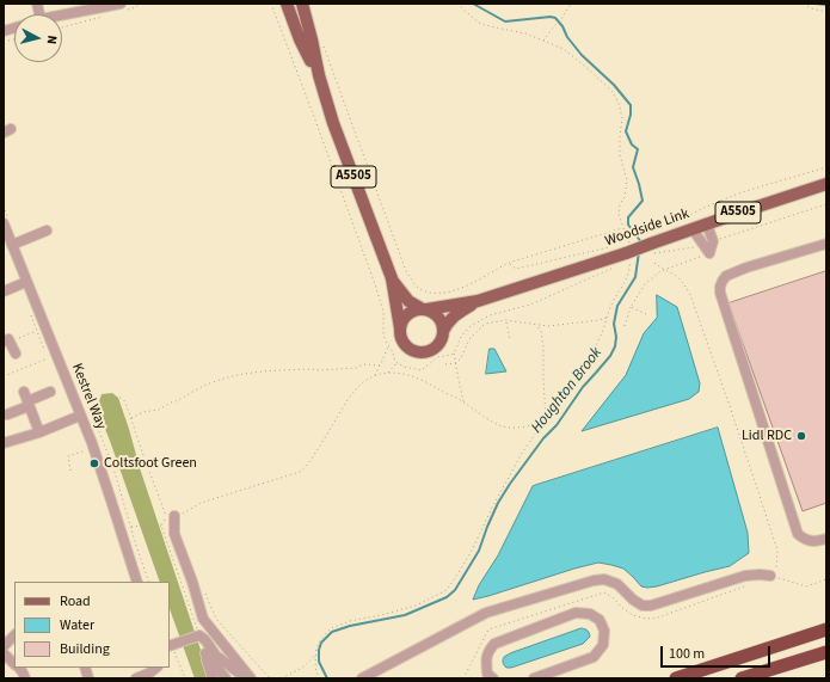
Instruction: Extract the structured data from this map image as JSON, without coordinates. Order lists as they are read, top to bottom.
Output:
{
  "streets": {
    "main road": ["A5505", "Woodside Link"],
    "street": ["Kestrel Way"]
  },
  "crossings": [
    ["A5505", "Woodside Link"]
  ],
  "water": ["Houghton Brook"],
  "places": ["Lidl RDC", "Coltsfoot Green"],
  "legend": ["Road", "Water", "Building"],
  "scale_bar": "100 m",
  "north": "right"
}
